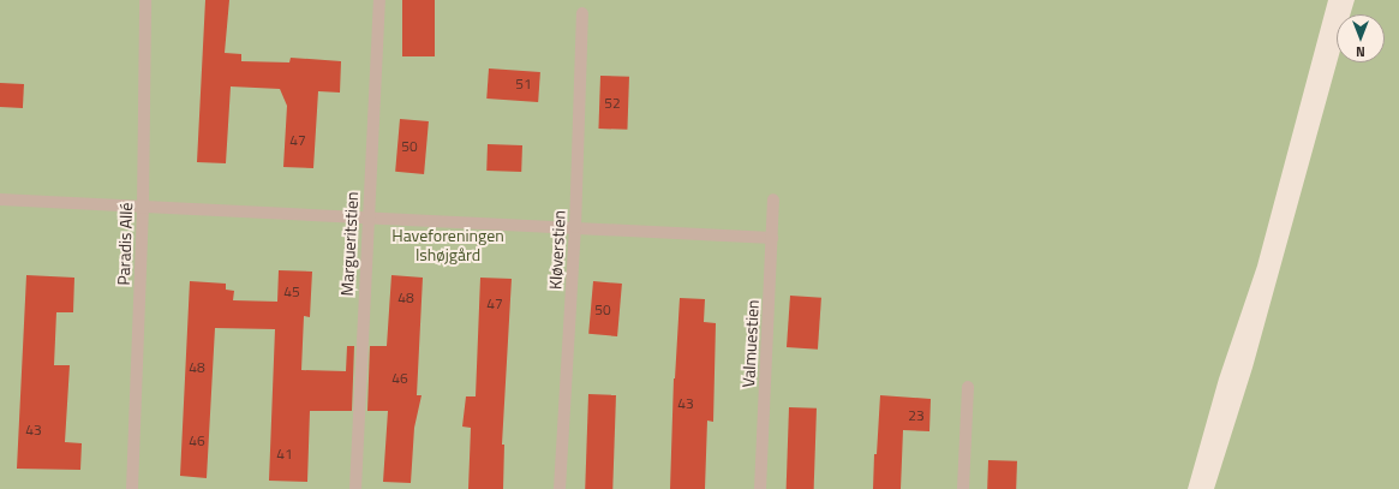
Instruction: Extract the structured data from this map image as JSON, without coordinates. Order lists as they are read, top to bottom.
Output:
{
  "streets": {
    "lane": [
      "Paradis Allé",
      "Margueritstien",
      "Kløverstien",
      "Valmuestien"
    ]
  },
  "parks": ["Haveforeningen Ishøjgård"],
  "house_numbers": [
    "51",
    "52",
    "47",
    "50",
    "45",
    "48",
    "47",
    "50",
    "48",
    "46",
    "43",
    "23",
    "43",
    "46",
    "41"
  ],
  "north": "bottom"
}
